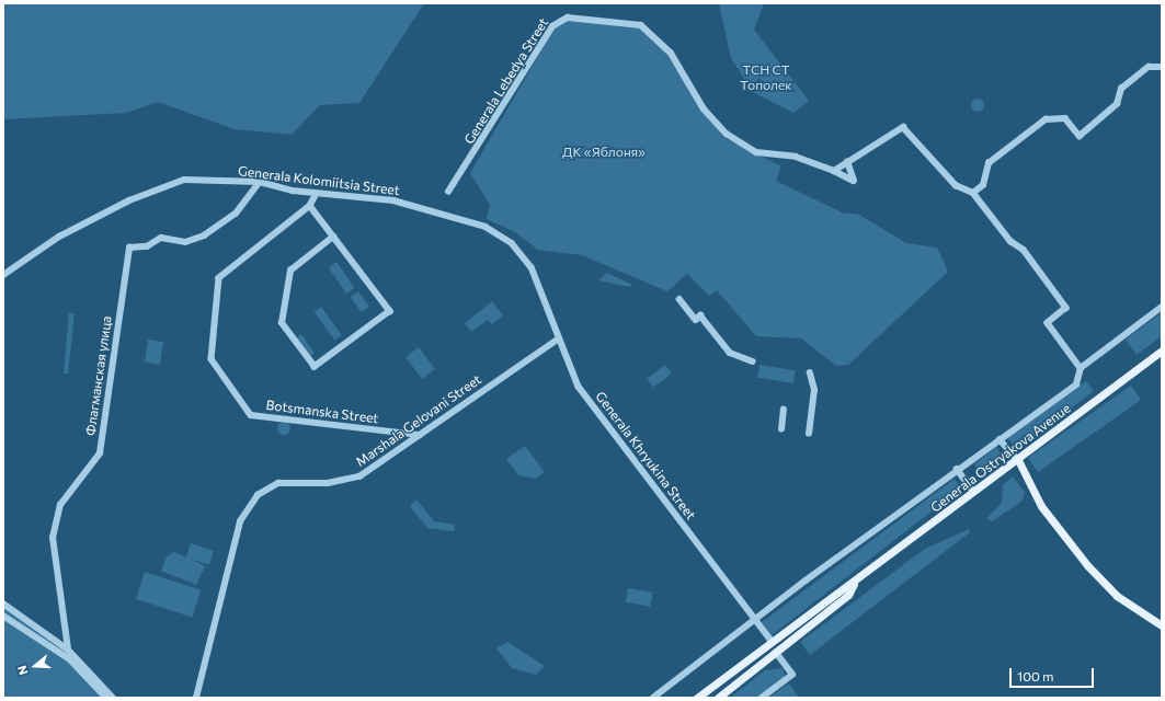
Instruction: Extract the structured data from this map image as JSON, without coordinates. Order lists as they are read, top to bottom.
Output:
{
  "streets": {
    "main road": ["Generala Ostryakova Avenue"],
    "street": [
      "Generala Lebedya Street",
      "Generala Kolomiitsia Street",
      "Флагманская улица",
      "Botsmanska Street",
      "Marshala Gelovani Street",
      "Generala Khryukina Street"
    ]
  },
  "crossings": [
    ["Generala Kolomiitsia Street", "Флагманская улица"],
    ["Generala Kolomiitsia Street", "Generala Khryukina Street"],
    ["Botsmanska Street", "Marshala Gelovani Street"],
    ["Marshala Gelovani Street", "Generala Khryukina Street"],
    ["Generala Khryukina Street", "Generala Ostryakova Avenue"]
  ],
  "parks": ["ТСН СТ Тополек", "ДК «Яблоня»"],
  "scale_bar": "100 m",
  "north": "left"
}
